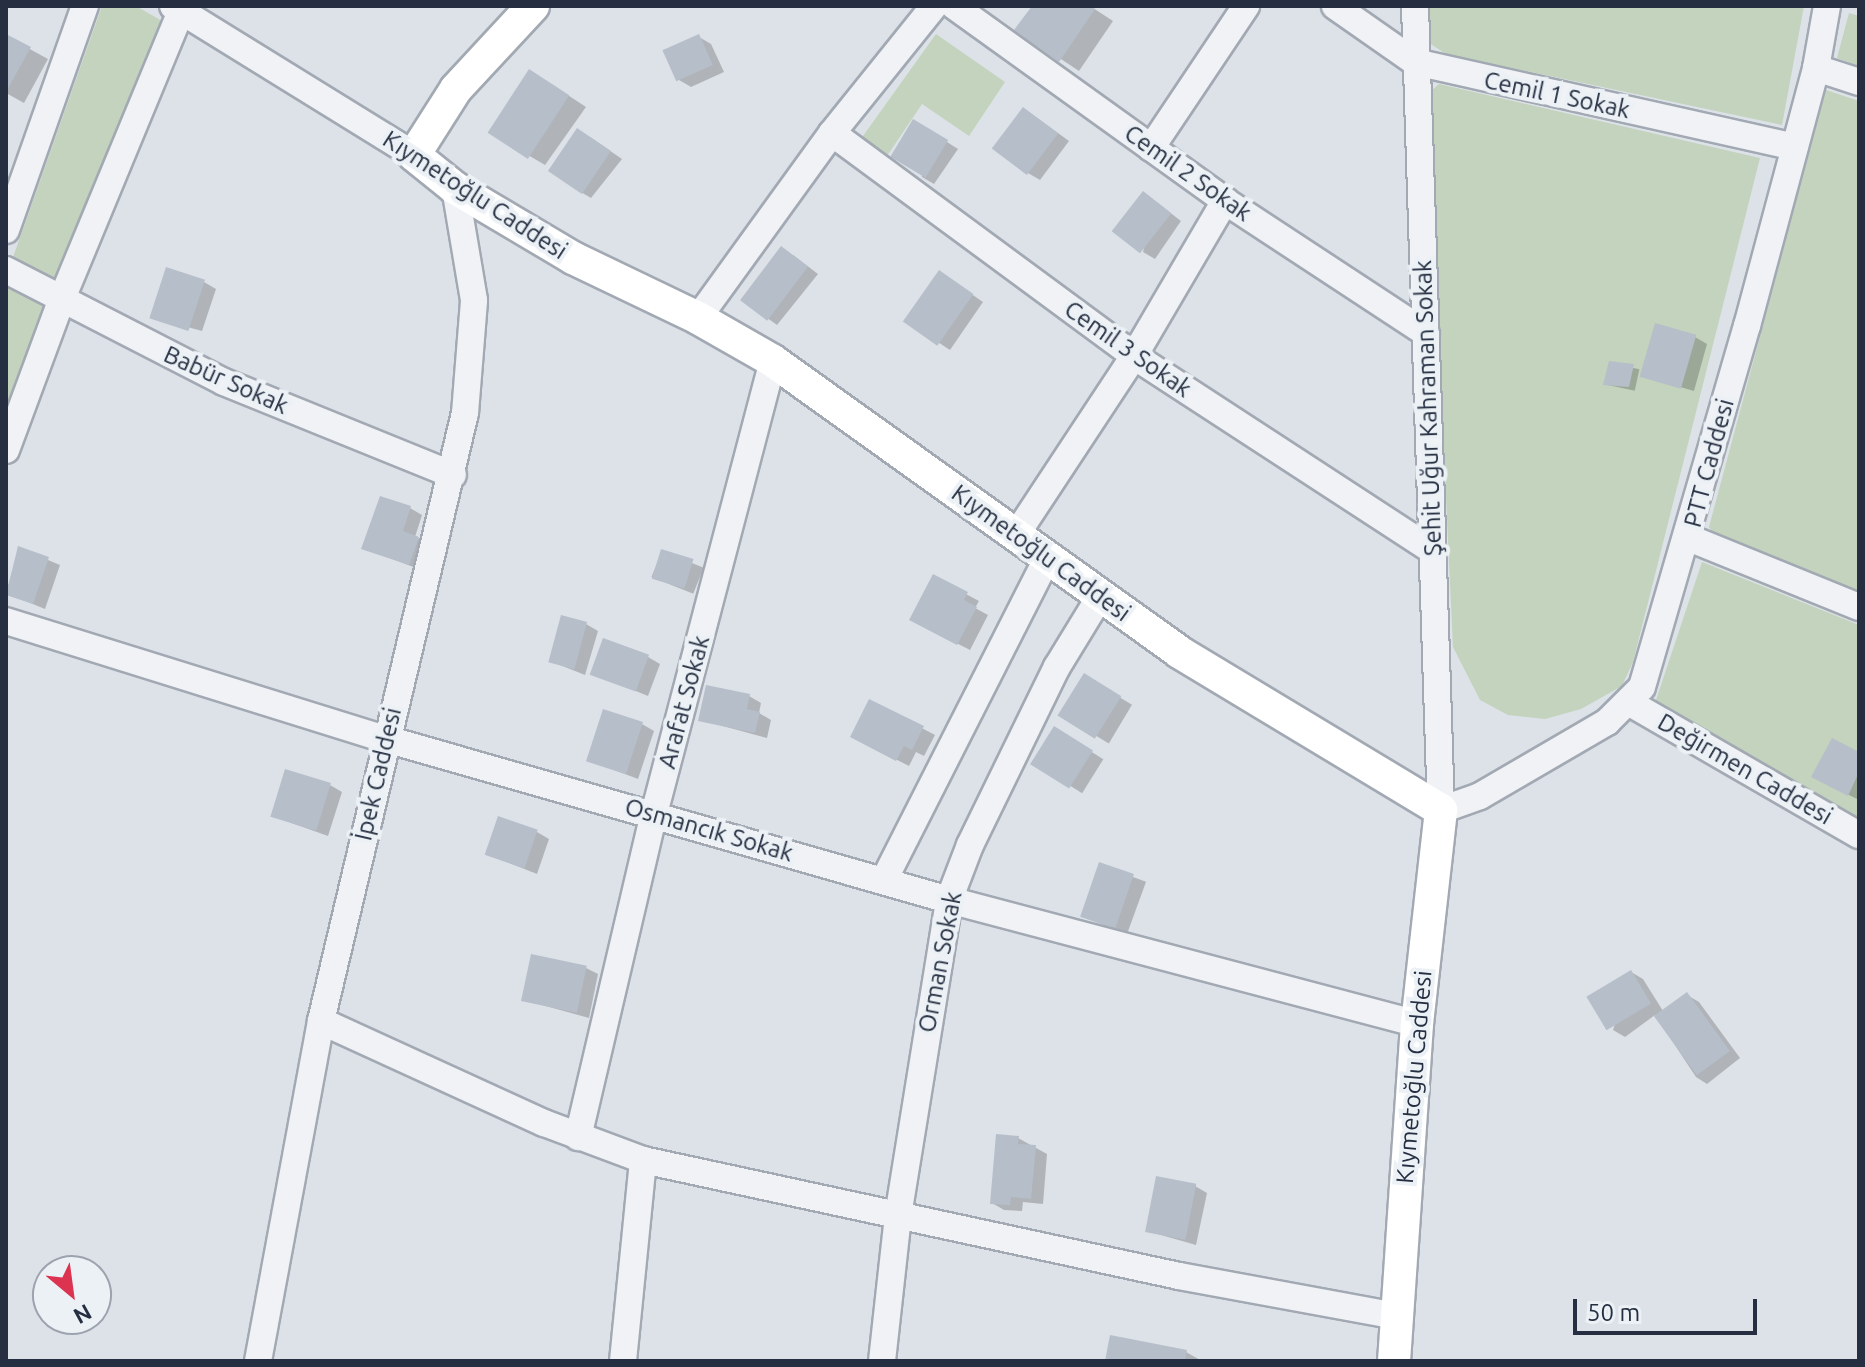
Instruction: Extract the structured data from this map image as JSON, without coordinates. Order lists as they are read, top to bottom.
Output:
{
  "streets": {
    "main road": ["Kıymetoğlu Caddesi"],
    "street": [
      "Cemil 1 Sokak",
      "Cemil 2 Sokak",
      "Cemil 3 Sokak",
      "Babür Sokak",
      "Şehit Uğur Kahraman Sokak",
      "PTT Caddesi",
      "Arafat Sokak",
      "Değirmen Caddesi",
      "İpek Caddesi",
      "Osmancık Sokak",
      "Orman Sokak"
    ]
  },
  "crossings": [
    ["Cemil 1 Sokak", "Şehit Uğur Kahraman Sokak"],
    ["Cemil 1 Sokak", "PTT Caddesi"],
    ["Cemil 2 Sokak", "Şehit Uğur Kahraman Sokak"],
    ["Kıymetoğlu Caddesi", "Şehit Uğur Kahraman Sokak"],
    ["Kıymetoğlu Caddesi", "PTT Caddesi"],
    ["Kıymetoğlu Caddesi", "Arafat Sokak"],
    ["Kıymetoğlu Caddesi", "İpek Caddesi"],
    ["Kıymetoğlu Caddesi", "Osmancık Sokak"],
    ["Kıymetoğlu Caddesi", "Orman Sokak"],
    ["Cemil 3 Sokak", "Şehit Uğur Kahraman Sokak"],
    ["Babür Sokak", "İpek Caddesi"],
    ["Şehit Uğur Kahraman Sokak", "PTT Caddesi"],
    ["PTT Caddesi", "Değirmen Caddesi"],
    ["Arafat Sokak", "Osmancık Sokak"],
    ["İpek Caddesi", "Osmancık Sokak"],
    ["Osmancık Sokak", "Orman Sokak"]
  ],
  "scale_bar": "50 m",
  "north": "bottom right"
}
